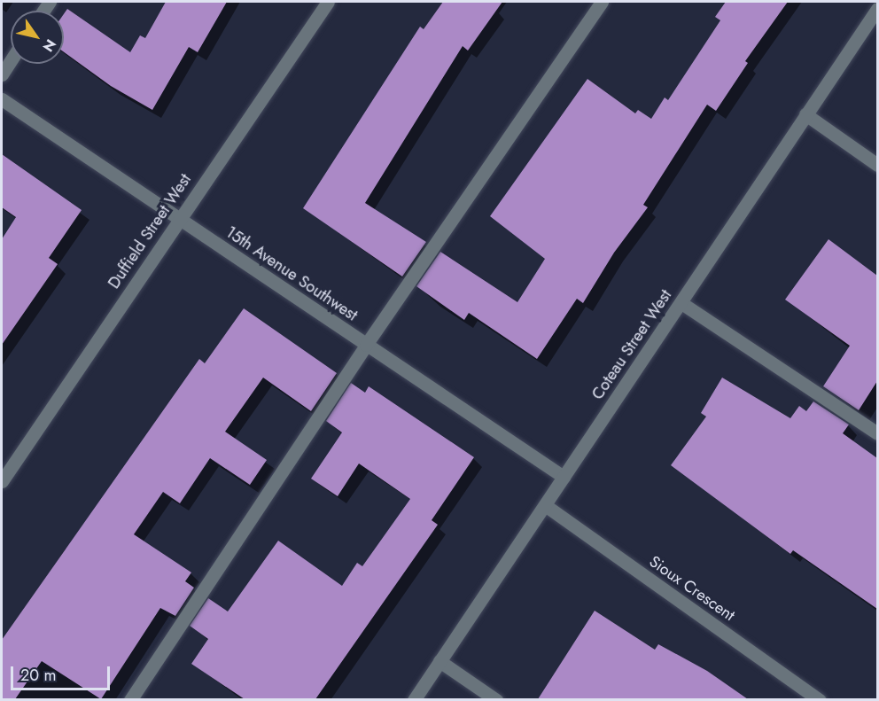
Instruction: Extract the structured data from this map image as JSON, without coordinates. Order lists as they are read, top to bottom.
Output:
{
  "streets": {
    "street": [
      "Duffield Street West",
      "15th Avenue Southwest",
      "Coteau Street West",
      "Sioux Crescent"
    ]
  },
  "crossings": [
    ["Duffield Street West", "15th Avenue Southwest"],
    ["15th Avenue Southwest", "Coteau Street West"],
    ["Coteau Street West", "Sioux Crescent"]
  ],
  "scale_bar": "20 m",
  "north": "bottom right"
}
